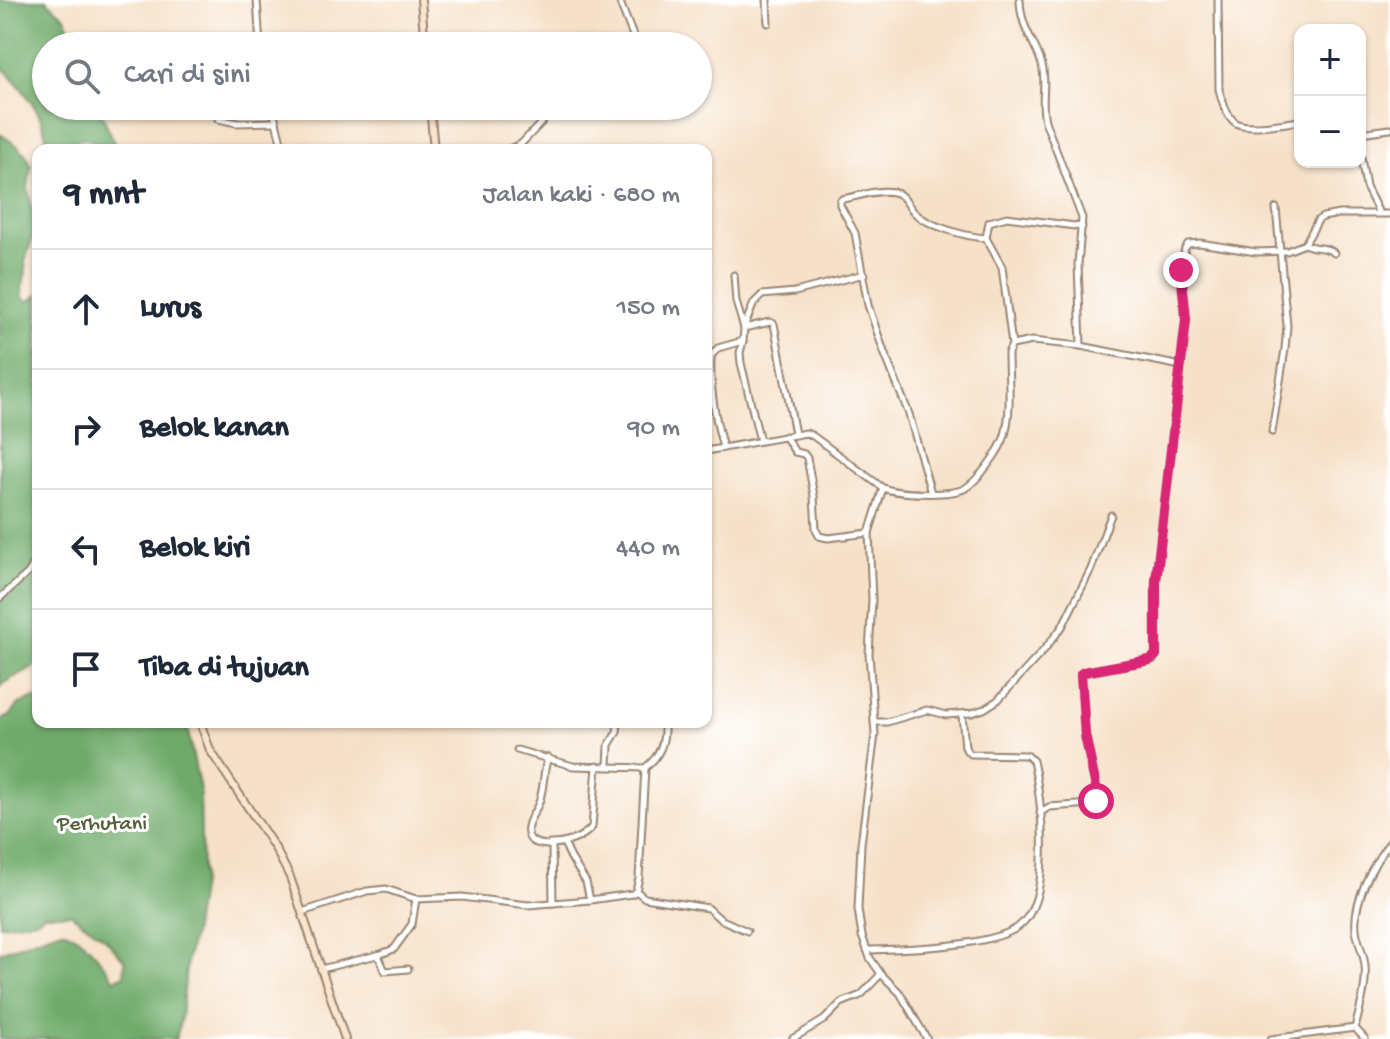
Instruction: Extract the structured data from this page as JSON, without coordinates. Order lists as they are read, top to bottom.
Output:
{
  "parks": ["Perhutani"],
  "page": {
    "map_buttons": ["+", "−"],
    "search": "Cari di sini",
    "heading": ["9 mnt", "Jalan kaki · 680 m"],
    "list": [
      ["Lurus", "150 m"],
      ["Belok kanan", "90 m"],
      ["Belok kiri", "440 m"],
      "Tiba di tujuan"
    ]
  }
}
